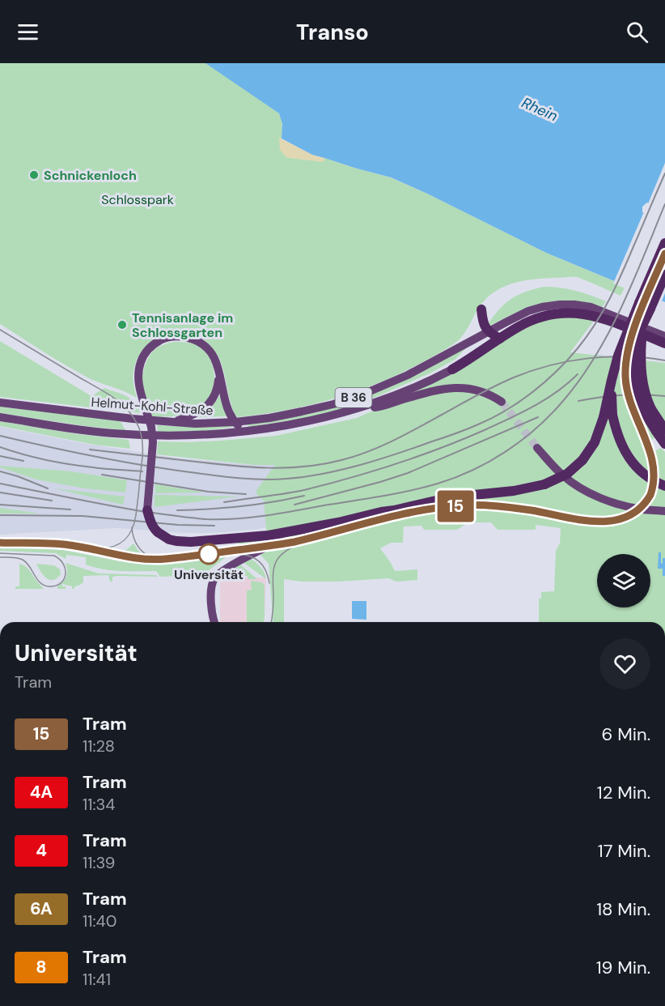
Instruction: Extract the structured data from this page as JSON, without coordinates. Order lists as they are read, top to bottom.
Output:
{
  "streets": {
    "highway": ["B 36"],
    "main road": ["Helmut-Kohl-Straße"]
  },
  "crossings": [
    ["B 36", "Helmut-Kohl-Straße"]
  ],
  "water": ["Rhein"],
  "parks": ["Schlosspark"],
  "places": ["Schnickenloch", "Tennisanlage im Schlossgarten", "Universität"],
  "lines": ["tram line 15"],
  "page": {
    "header": "Transo",
    "on_map": "15",
    "heading": ["Universität", "Tram"],
    "list": [
      {
        "mark": "15",
        "name": "Tram",
        "note": "11:28",
        "value": "6 Min."
      },
      {
        "mark": "4A",
        "name": "Tram",
        "note": "11:34",
        "value": "12 Min."
      },
      {
        "mark": "4",
        "name": "Tram",
        "note": "11:39",
        "value": "17 Min."
      },
      {
        "mark": "6A",
        "name": "Tram",
        "note": "11:40",
        "value": "18 Min."
      },
      {
        "mark": "8",
        "name": "Tram",
        "note": "11:41",
        "value": "19 Min."
      }
    ]
  }
}
